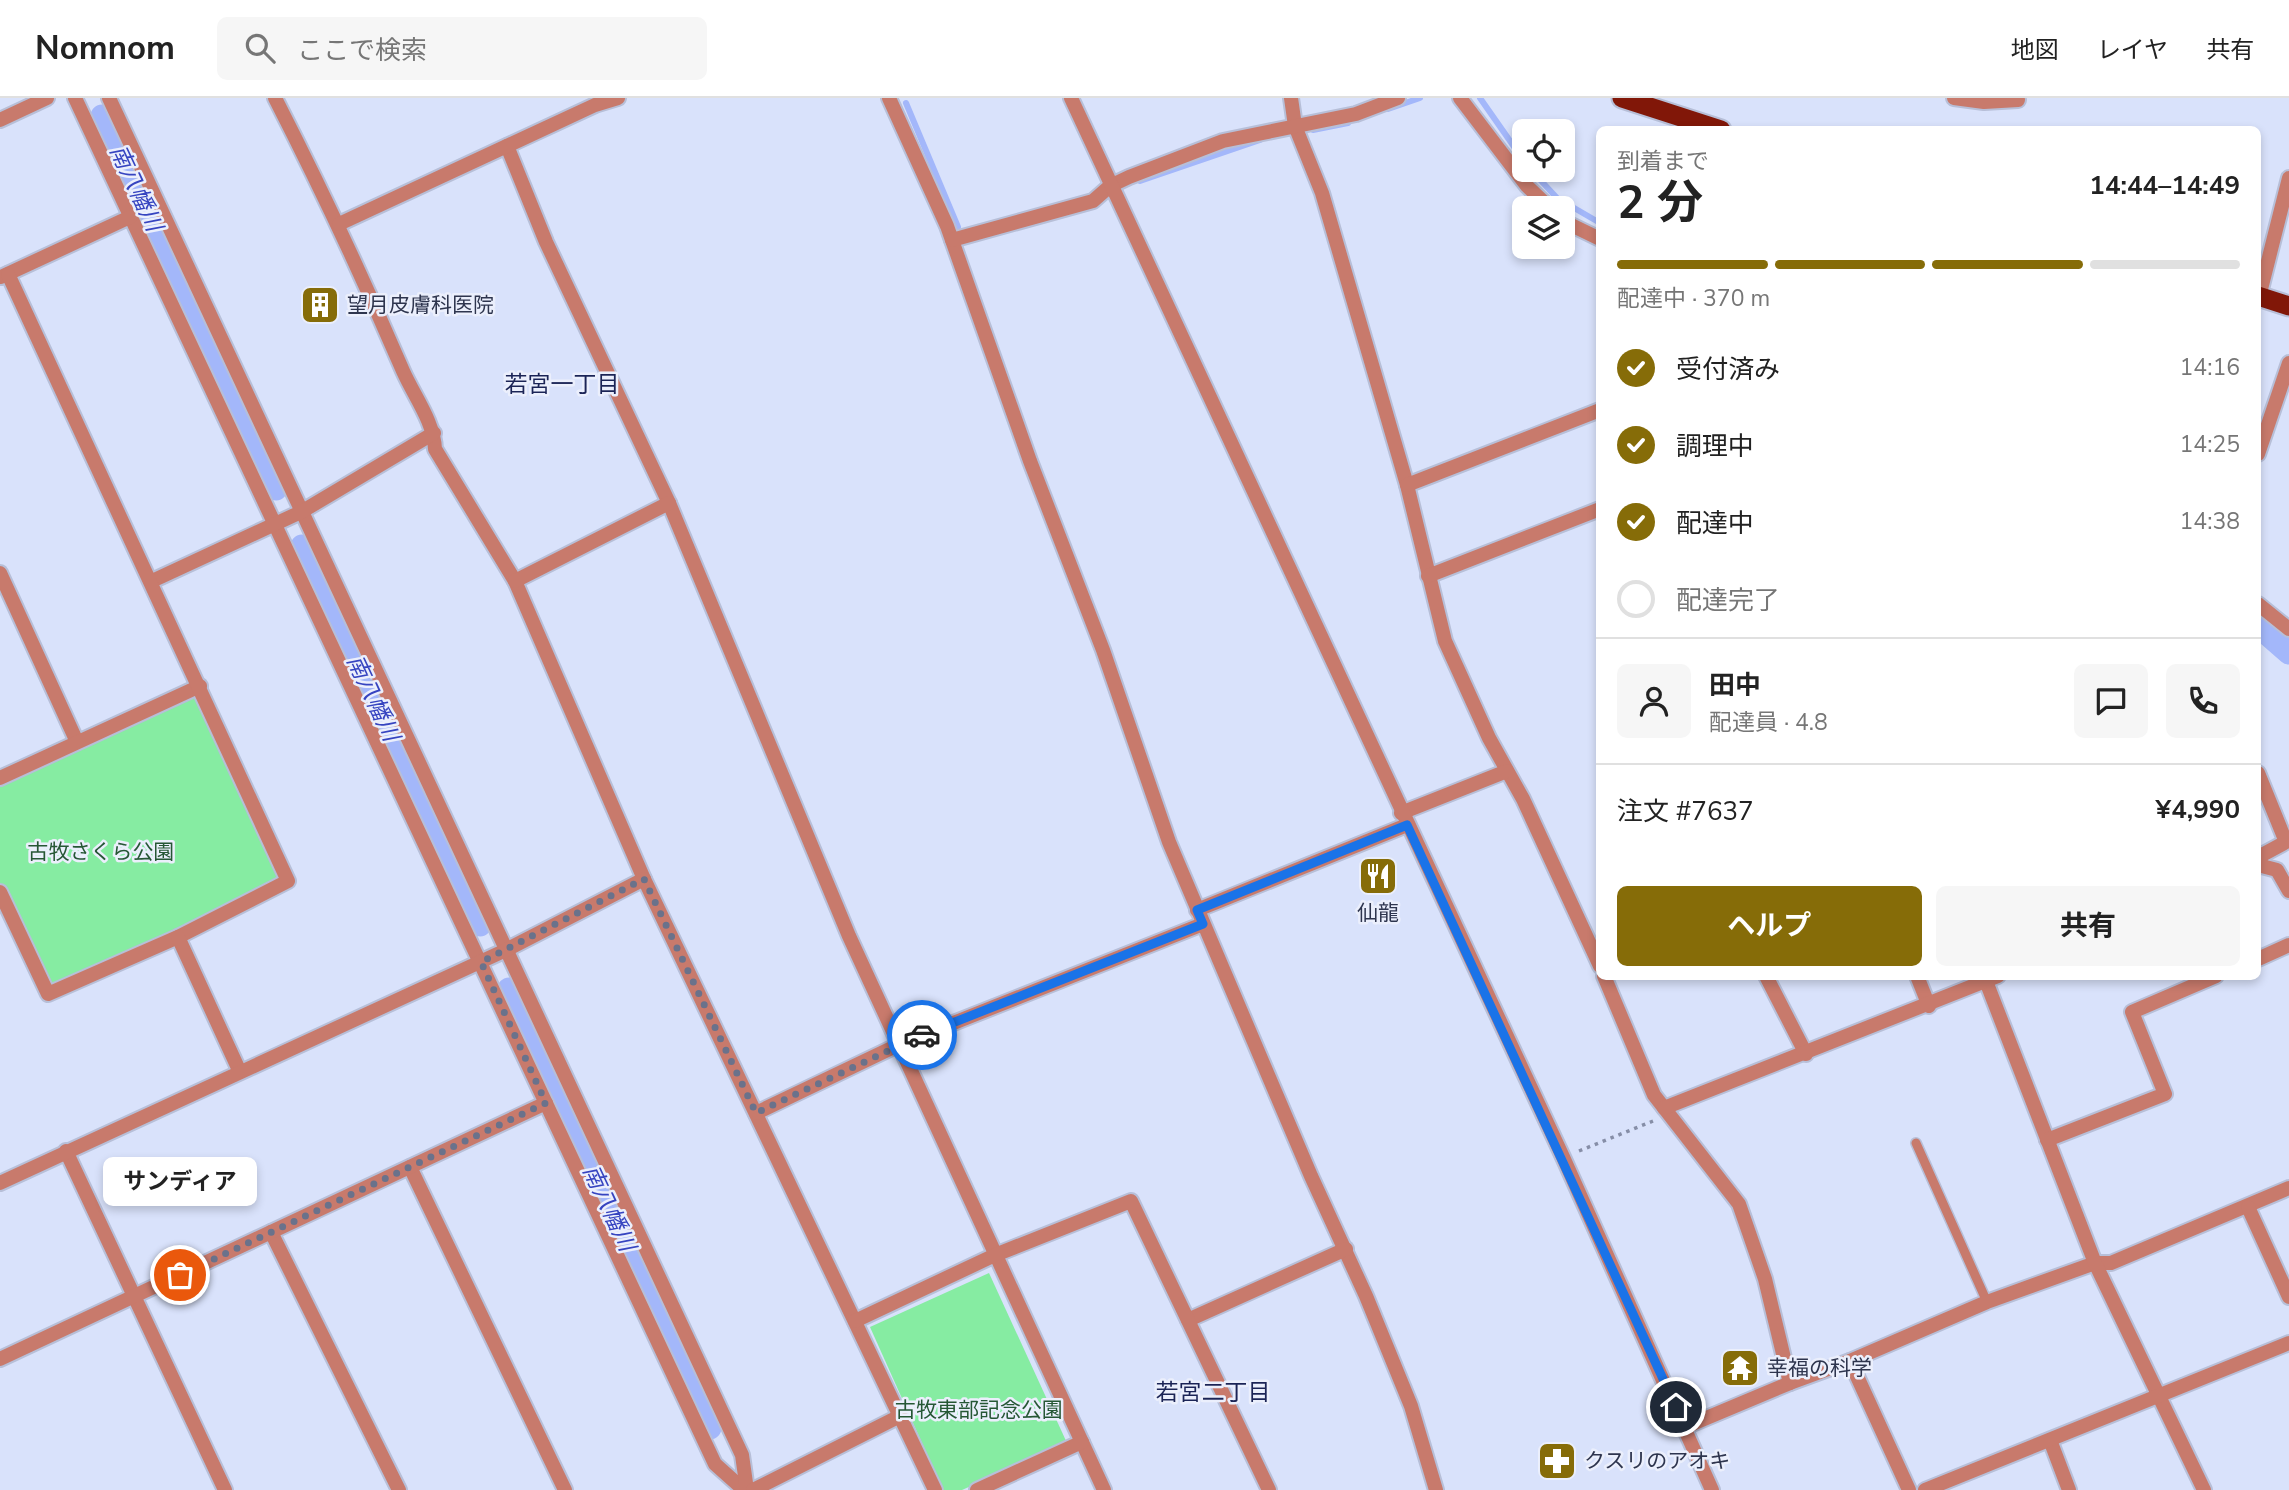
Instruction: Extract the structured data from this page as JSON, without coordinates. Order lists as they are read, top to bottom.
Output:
{
  "districts": ["若宮一丁目", "若宮二丁目"],
  "water": ["南八幡川"],
  "parks": ["古牧さくら公園", "古牧東部記念公園"],
  "places": {
    "building": ["望月皮膚科医院"],
    "restaurant": ["仙龍"],
    "other": ["サンディア"],
    "temple": ["幸福の科学"],
    "pharmacy": ["クスリのアオキ"]
  },
  "page": {
    "header": "Nomnom",
    "search": "ここで検索",
    "nav": ["地図", "レイヤ", "共有"],
    "heading": ["2 分", "到着まで", "14:44–14:49"],
    "panel": [
      "田中",
      "配達員 · 4.8",
      "注文 #7637",
      "¥4,990"
    ],
    "bar": "配達中 · 370 m",
    "list": [
      ["受付済み", "14:16"],
      ["調理中", "14:25"],
      ["配達中", "14:38"],
      "配達完了"
    ],
    "buttons": ["ヘルプ", "共有"],
    "bubble": "サンディア"
  }
}
